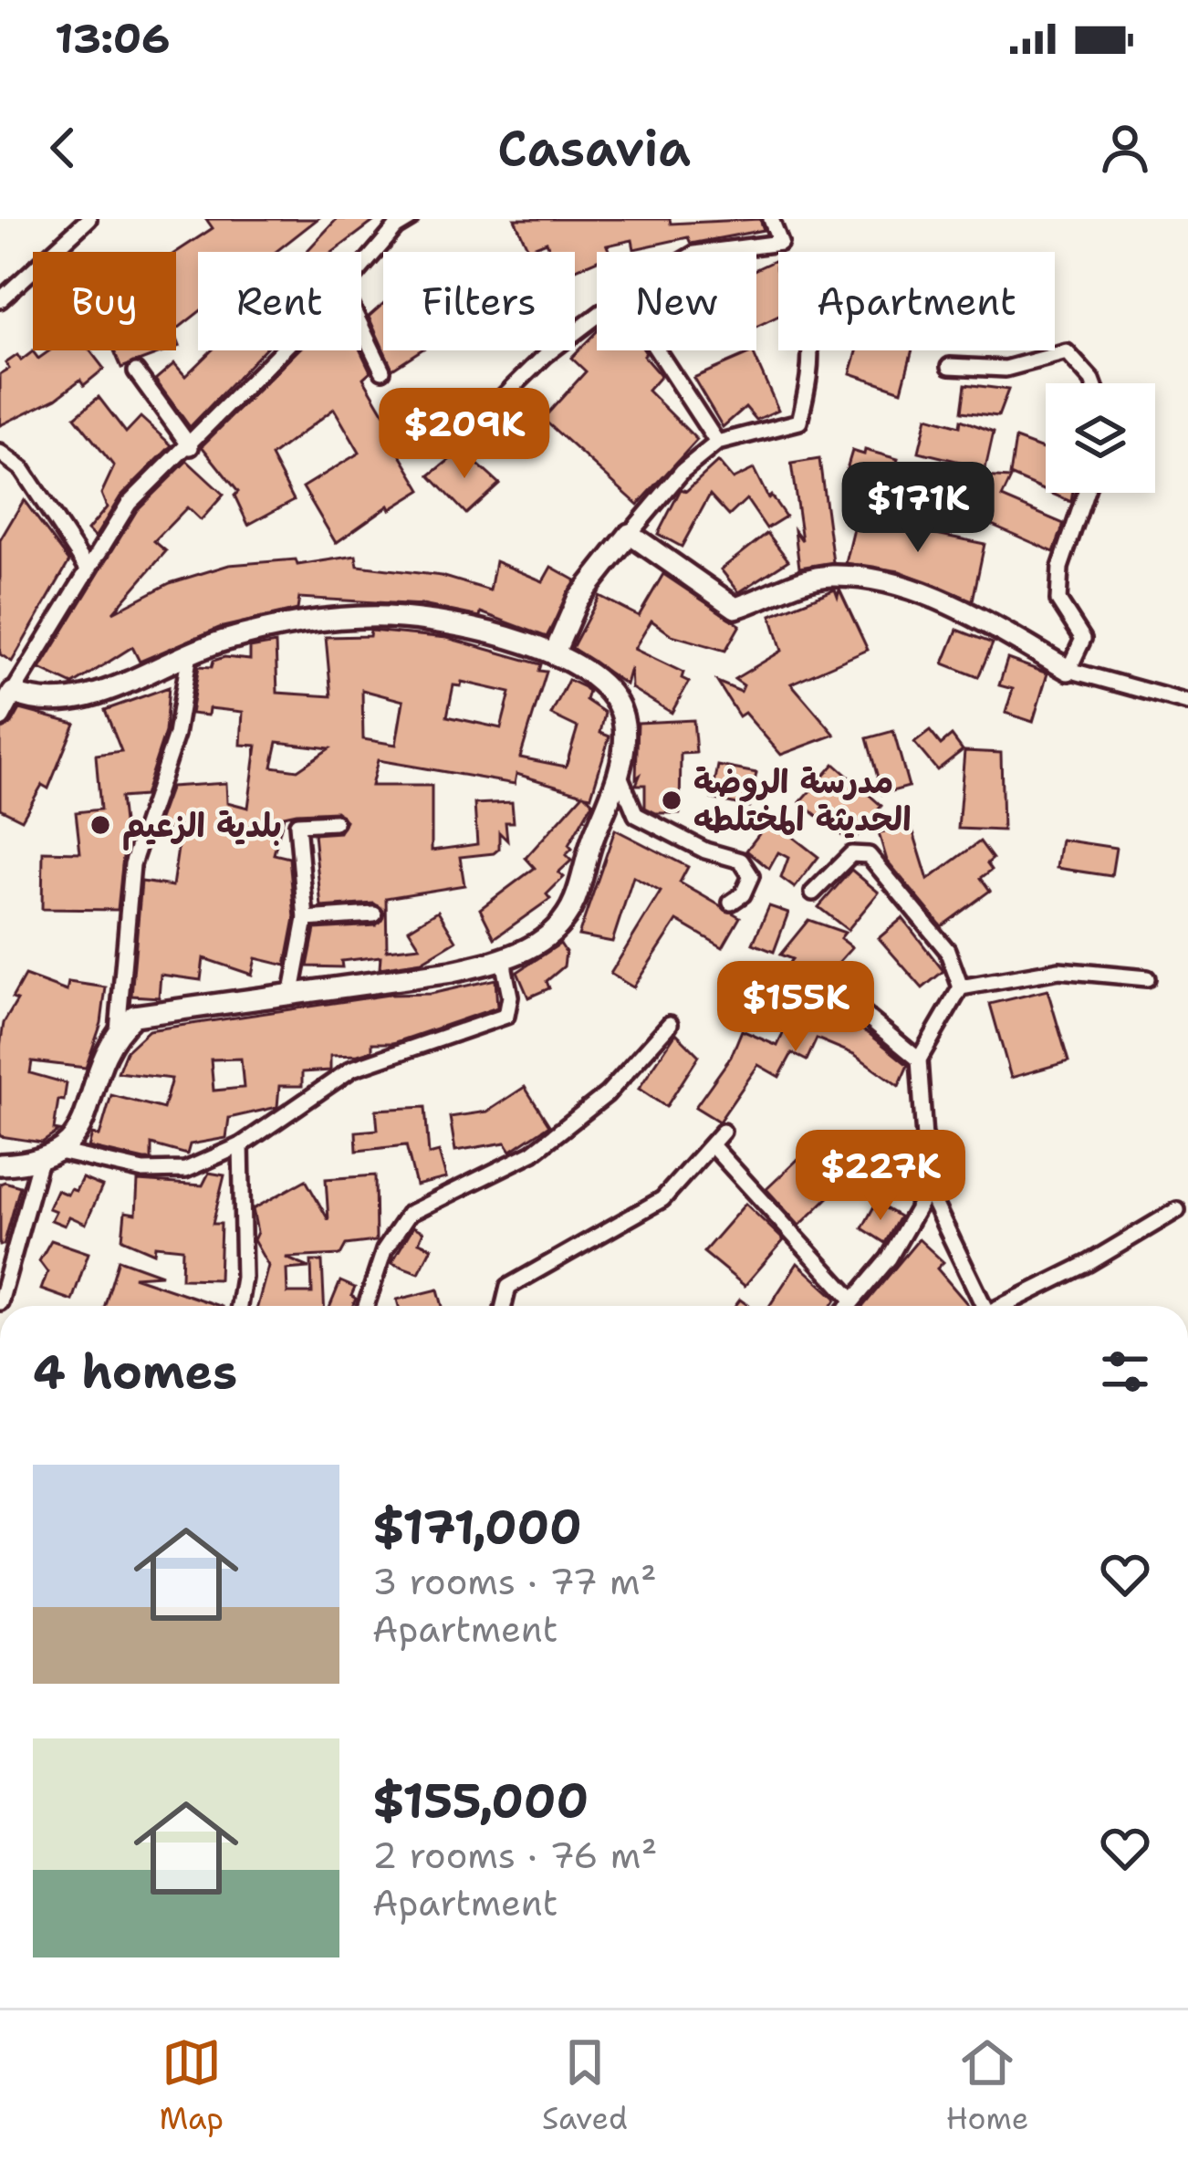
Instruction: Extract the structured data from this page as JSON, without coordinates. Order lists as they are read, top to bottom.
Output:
{
  "places": ["مدرسة الروضة الحديثة المختلطه", "بلدية الزعيم"],
  "page": {
    "status": "13:06",
    "header": "Casavia",
    "chip": [
      "Buy",
      "Rent",
      "Filters",
      "New",
      "Apartment"
    ],
    "price": [
      "$209K",
      "$171K",
      "$155K",
      "$227K"
    ],
    "heading": "4 homes",
    "list": [
      {
        "name": "$171,000",
        "note": "3 rooms · 77 m² · Apartment"
      },
      {
        "name": "$155,000",
        "note": "2 rooms · 76 m² · Apartment"
      }
    ],
    "tabs": ["Map", "Saved", "Home"]
  }
}
